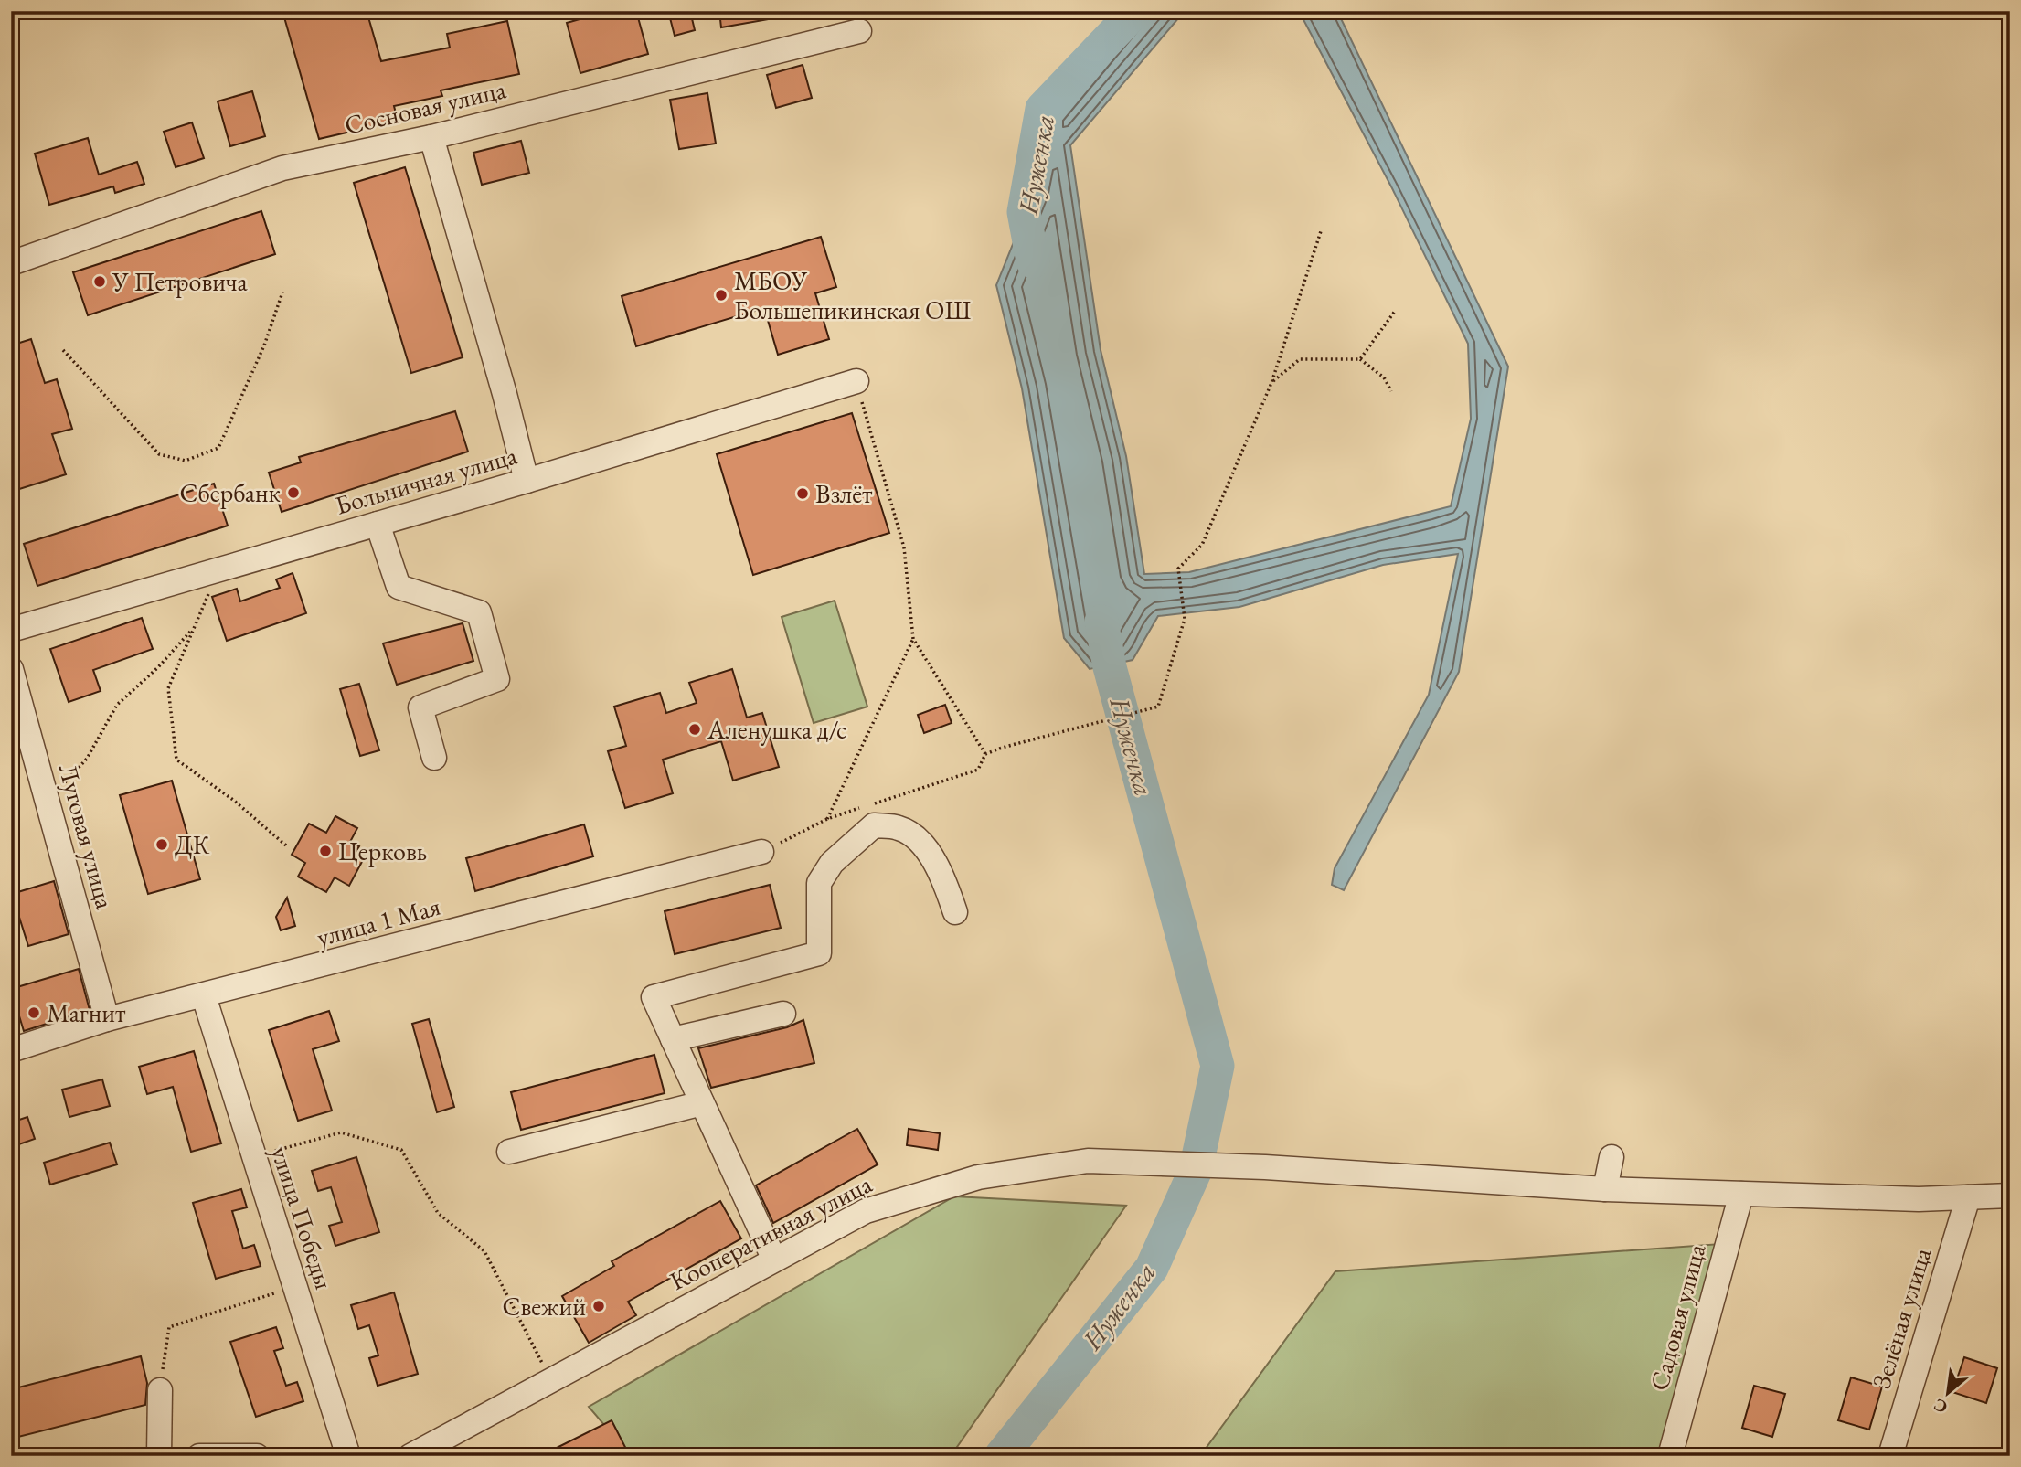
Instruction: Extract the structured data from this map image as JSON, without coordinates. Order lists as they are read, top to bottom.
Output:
{
  "streets": {
    "street": [
      "Сосновая улица",
      "Больничная улица",
      "Луговая улица",
      "улица 1 Мая",
      "улица Победы",
      "Кооперативная улица",
      "Садовая улица",
      "Зелёная улица"
    ]
  },
  "crossings": [
    ["Луговая улица", "улица 1 Мая"],
    ["улица 1 Мая", "улица Победы"],
    ["Кооперативная улица", "Садовая улица"],
    ["Кооперативная улица", "Зелёная улица"]
  ],
  "water": ["Нуженка"],
  "places": [
    "У Петровича",
    "МБОУ Большепикинская ОШ",
    "Сбербанк",
    "Взлёт",
    "Аленушка д/с",
    "ДК",
    "Церковь",
    "Магнит",
    "Свежий"
  ],
  "north": "bottom left"
}
